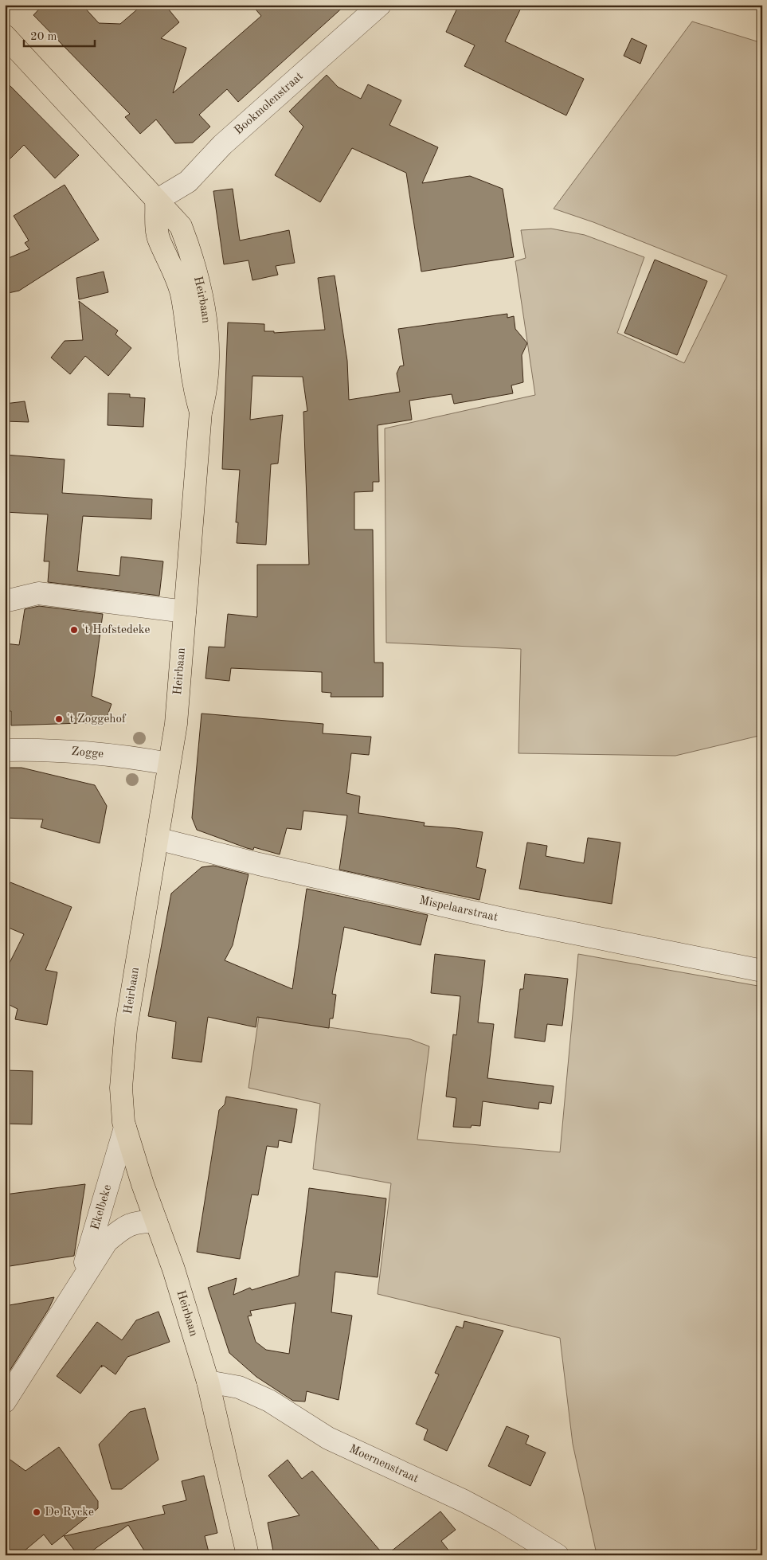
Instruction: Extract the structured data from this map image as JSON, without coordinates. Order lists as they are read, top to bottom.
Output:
{
  "streets": {
    "main road": ["Heirbaan"],
    "street": [
      "Bookmolenstraat",
      "Zogge",
      "Mispelaarstraat",
      "Ekelbeke",
      "Moernenstraat"
    ]
  },
  "crossings": [
    ["Bookmolenstraat", "Heirbaan"],
    ["Heirbaan", "Zogge"],
    ["Heirbaan", "Mispelaarstraat"],
    ["Heirbaan", "Ekelbeke"],
    ["Heirbaan", "Moernenstraat"]
  ],
  "places": ["'t Hofstedeke", "'t Zoggehof", "De Rycke"],
  "scale_bar": "20 m"
}
